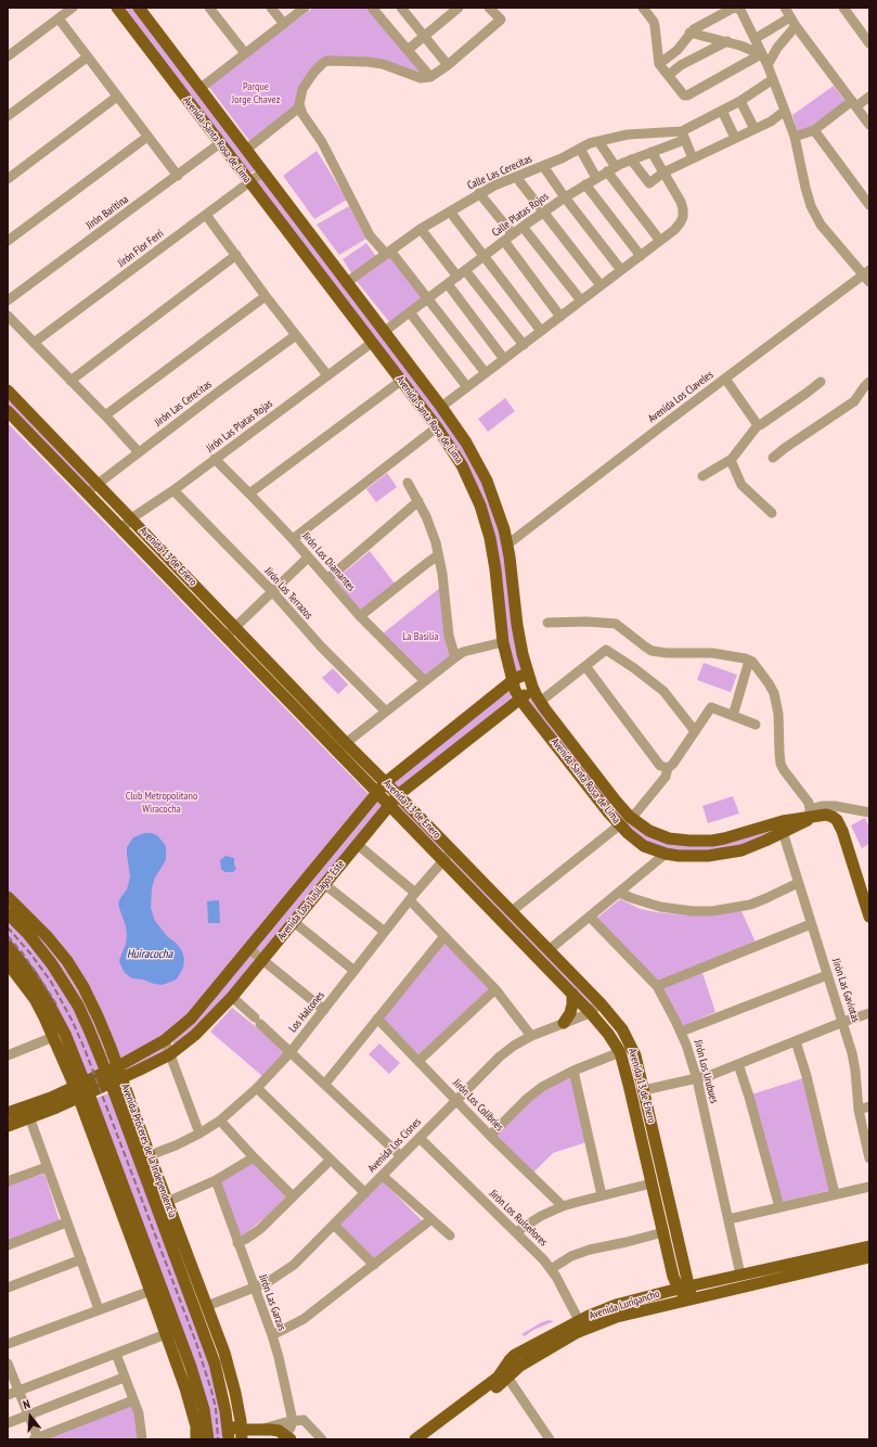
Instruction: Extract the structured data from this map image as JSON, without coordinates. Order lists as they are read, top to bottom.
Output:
{
  "streets": {
    "main road": [
      "Avenida Santa Rosa de Lima",
      "Avenida 13 de Enero",
      "Avenida Los Tusilagos Este",
      "Avenida Próceres de la Independencia",
      "Avenida Lurigancho"
    ],
    "street": [
      "Calle Las Cerecitas",
      "Jirón Baritina",
      "Calle Platas Rojos",
      "Jirón Flor Ferri",
      "Avenida Los Claveles",
      "Jirón Las Cerecitas",
      "Jirón Las Platas Rojas",
      "Jirón Los Diamantes",
      "Jirón Los Terrazos",
      "Jirón Las Gaviotas",
      "Los Halcones",
      "Jirón Los Urubues",
      "Jirón Los Colibríes",
      "Avenida Los Cisnes",
      "Jirón Los Ruiseñores",
      "Jirón Las Garzas"
    ]
  },
  "crossings": [
    ["Avenida Santa Rosa de Lima", "Calle Las Cerecitas"],
    ["Avenida Santa Rosa de Lima", "Jirón Baritina"],
    ["Avenida Santa Rosa de Lima", "Calle Platas Rojos"],
    ["Avenida Santa Rosa de Lima", "Jirón Flor Ferri"],
    ["Avenida Santa Rosa de Lima", "Avenida Los Claveles"],
    ["Avenida Santa Rosa de Lima", "Jirón Las Platas Rojas"],
    ["Avenida Santa Rosa de Lima", "Avenida Los Tusilagos Este"],
    ["Avenida Santa Rosa de Lima", "Jirón Las Gaviotas"],
    ["Calle Las Cerecitas", "Calle Platas Rojos"],
    ["Jirón Las Cerecitas", "Avenida 13 de Enero"],
    ["Jirón Las Platas Rojas", "Avenida 13 de Enero"],
    ["Jirón Las Platas Rojas", "Jirón Los Diamantes"],
    ["Jirón Las Platas Rojas", "Jirón Los Terrazos"],
    ["Avenida 13 de Enero", "Avenida Los Tusilagos Este"],
    ["Avenida 13 de Enero", "Los Halcones"],
    ["Avenida 13 de Enero", "Avenida Los Cisnes"],
    ["Avenida 13 de Enero", "Avenida Lurigancho"],
    ["Avenida Los Tusilagos Este", "Avenida Próceres de la Independencia"],
    ["Los Halcones", "Avenida Próceres de la Independencia"],
    ["Jirón Los Urubues", "Avenida Lurigancho"],
    ["Jirón Los Colibríes", "Avenida Los Cisnes"],
    ["Avenida Los Cisnes", "Avenida Próceres de la Independencia"],
    ["Avenida Los Cisnes", "Jirón Los Ruiseñores"],
    ["Avenida Los Cisnes", "Jirón Las Garzas"],
    ["Jirón Los Ruiseñores", "Avenida Lurigancho"]
  ],
  "water": ["Huiracocha"],
  "parks": ["Parque Jorge Chavez", "La Basilia", "Club Metropolitano Wiracocha"],
  "north": "top"
}
